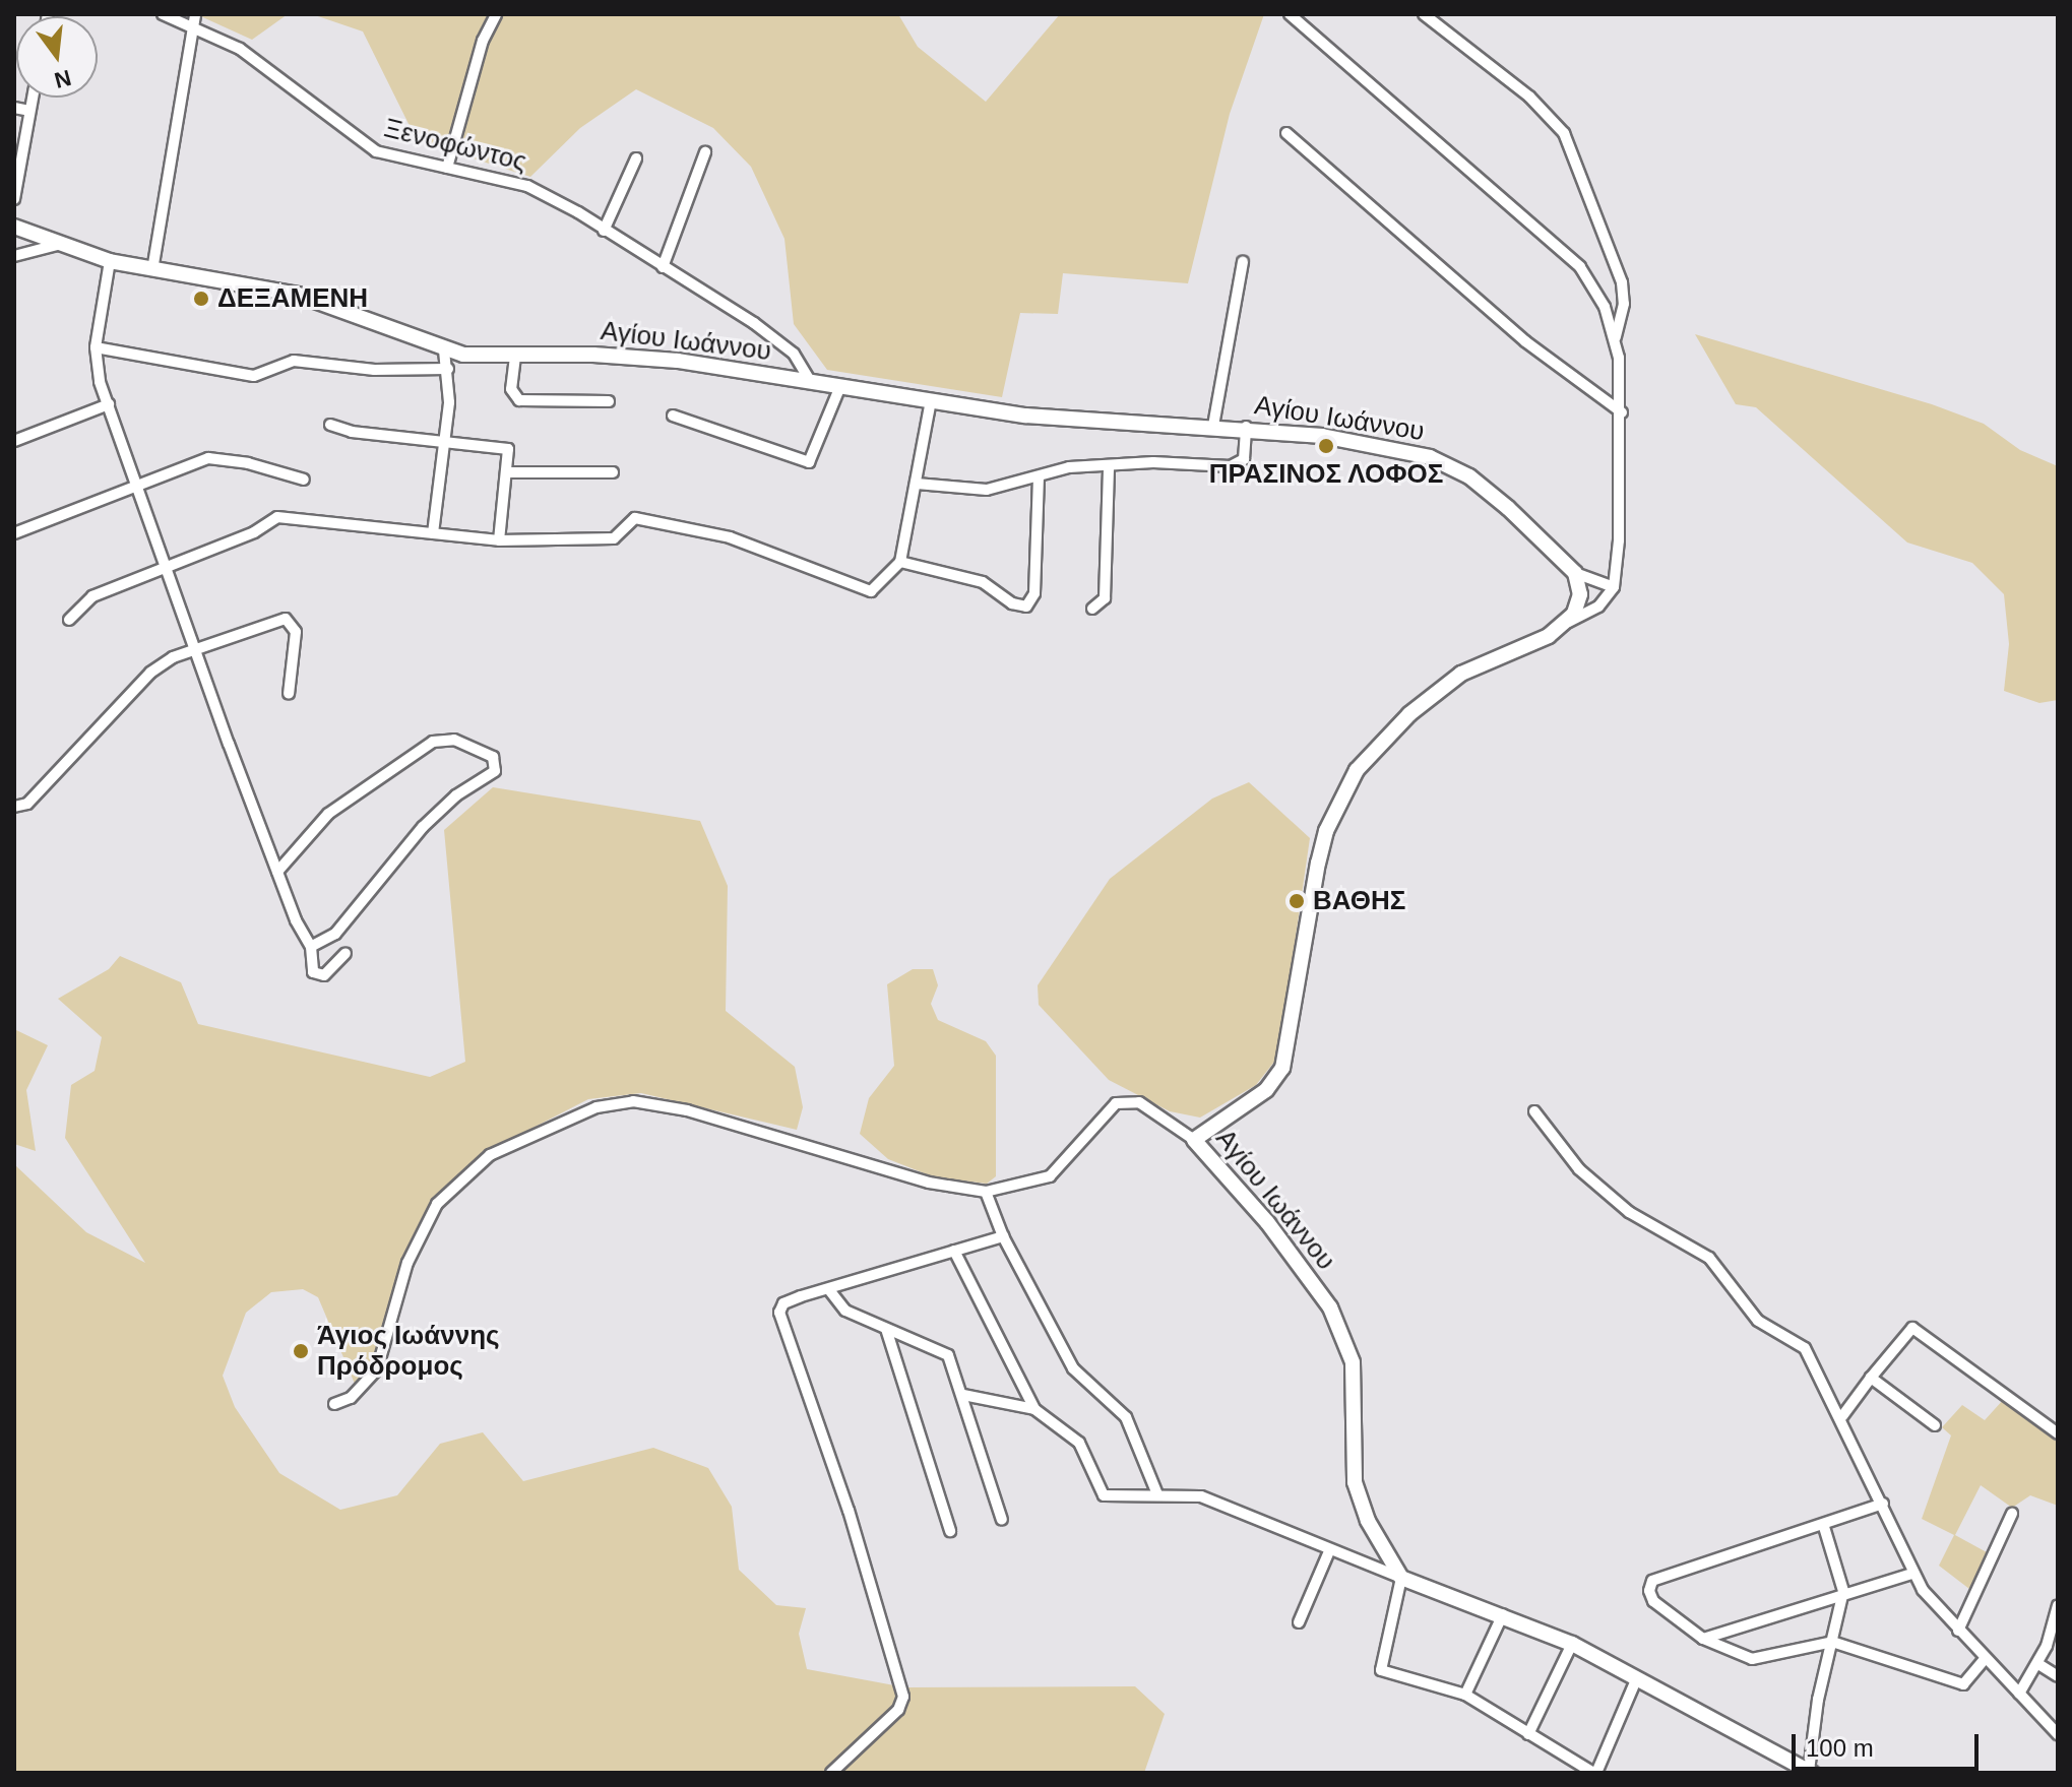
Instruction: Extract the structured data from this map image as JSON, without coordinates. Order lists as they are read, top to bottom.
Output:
{
  "streets": {
    "street": ["Ξενοφώντος", "Αγίου Ιωάννου"]
  },
  "crossings": [
    ["Ξενοφώντος", "Αγίου Ιωάννου"]
  ],
  "places": [
    "ΔΕΞΑΜΕΝΗ",
    "ΠΡΑΣΙΝΟΣ ΛΟΦΟΣ",
    "ΒΑΘΗΣ",
    "Άγιος Ιωάννης Πρόδρομος"
  ],
  "scale_bar": "100 m",
  "north": "bottom"
}
